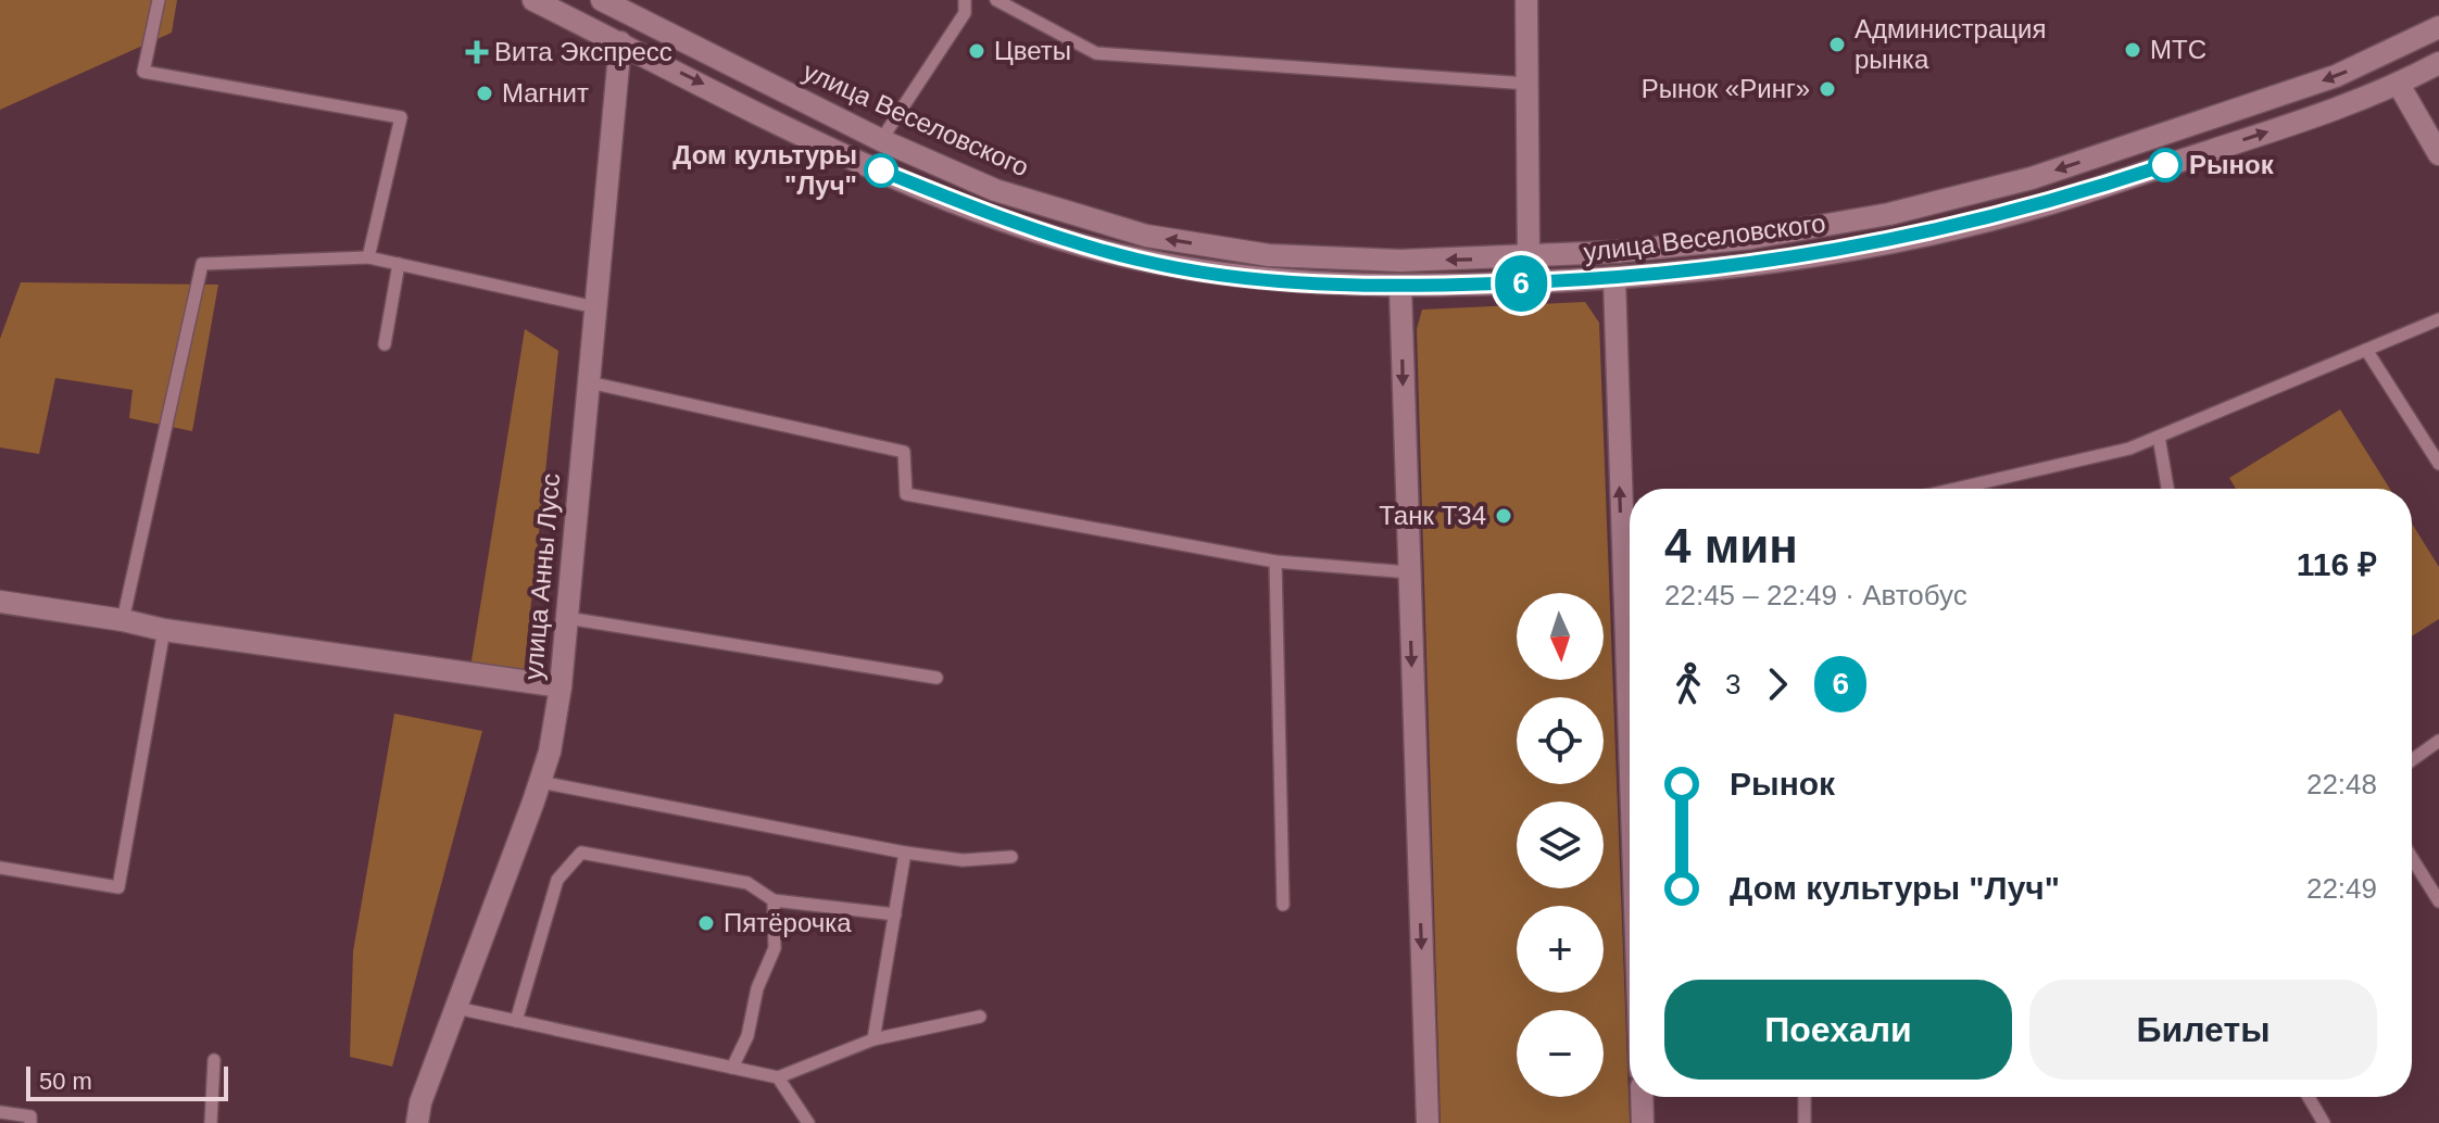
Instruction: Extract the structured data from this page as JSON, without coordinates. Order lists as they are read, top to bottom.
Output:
{
  "streets": {
    "main road": ["улица Веселовского", "улица Анны Лусс"]
  },
  "crossings": [
    ["улица Веселовского", "улица Анны Лусс"]
  ],
  "places": {
    "other": [
      "Администрация рынка",
      "МТС",
      "Цветы",
      "Рынок «Ринг»",
      "Магнит",
      "Рынок",
      "Дом культуры \"Луч\"",
      "Танк T34",
      "Пятёрочка"
    ],
    "health": ["Вита Экспресс"]
  },
  "lines": ["bus line 6"],
  "scale_bar": "50 m",
  "north": "bottom",
  "page": {
    "on_map": "6",
    "heading": ["4 мин", "22:45 – 22:49 · Автобус", "116 ₽"],
    "map_buttons": ["+", "−"],
    "legs": ["3", "6"],
    "list": [
      {
        "name": "Рынок",
        "value": "22:48"
      },
      {
        "name": "Дом культуры \"Луч\"",
        "value": "22:49"
      }
    ],
    "buttons": ["Поехали", "Билеты"],
    "scale": "50 m"
  }
}
